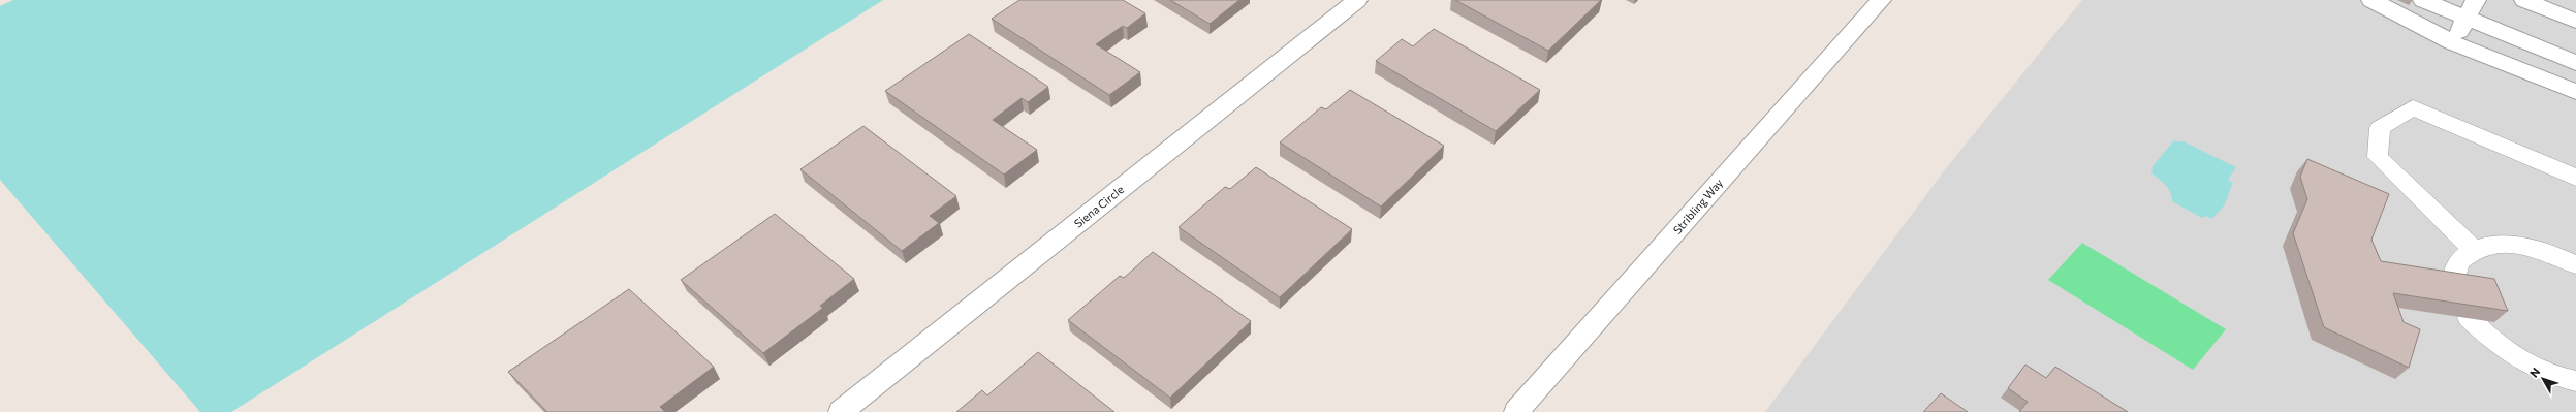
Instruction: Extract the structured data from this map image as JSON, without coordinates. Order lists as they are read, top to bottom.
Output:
{
  "streets": {
    "street": ["Siena Circle", "Stribling Way"]
  },
  "north": "top left"
}
